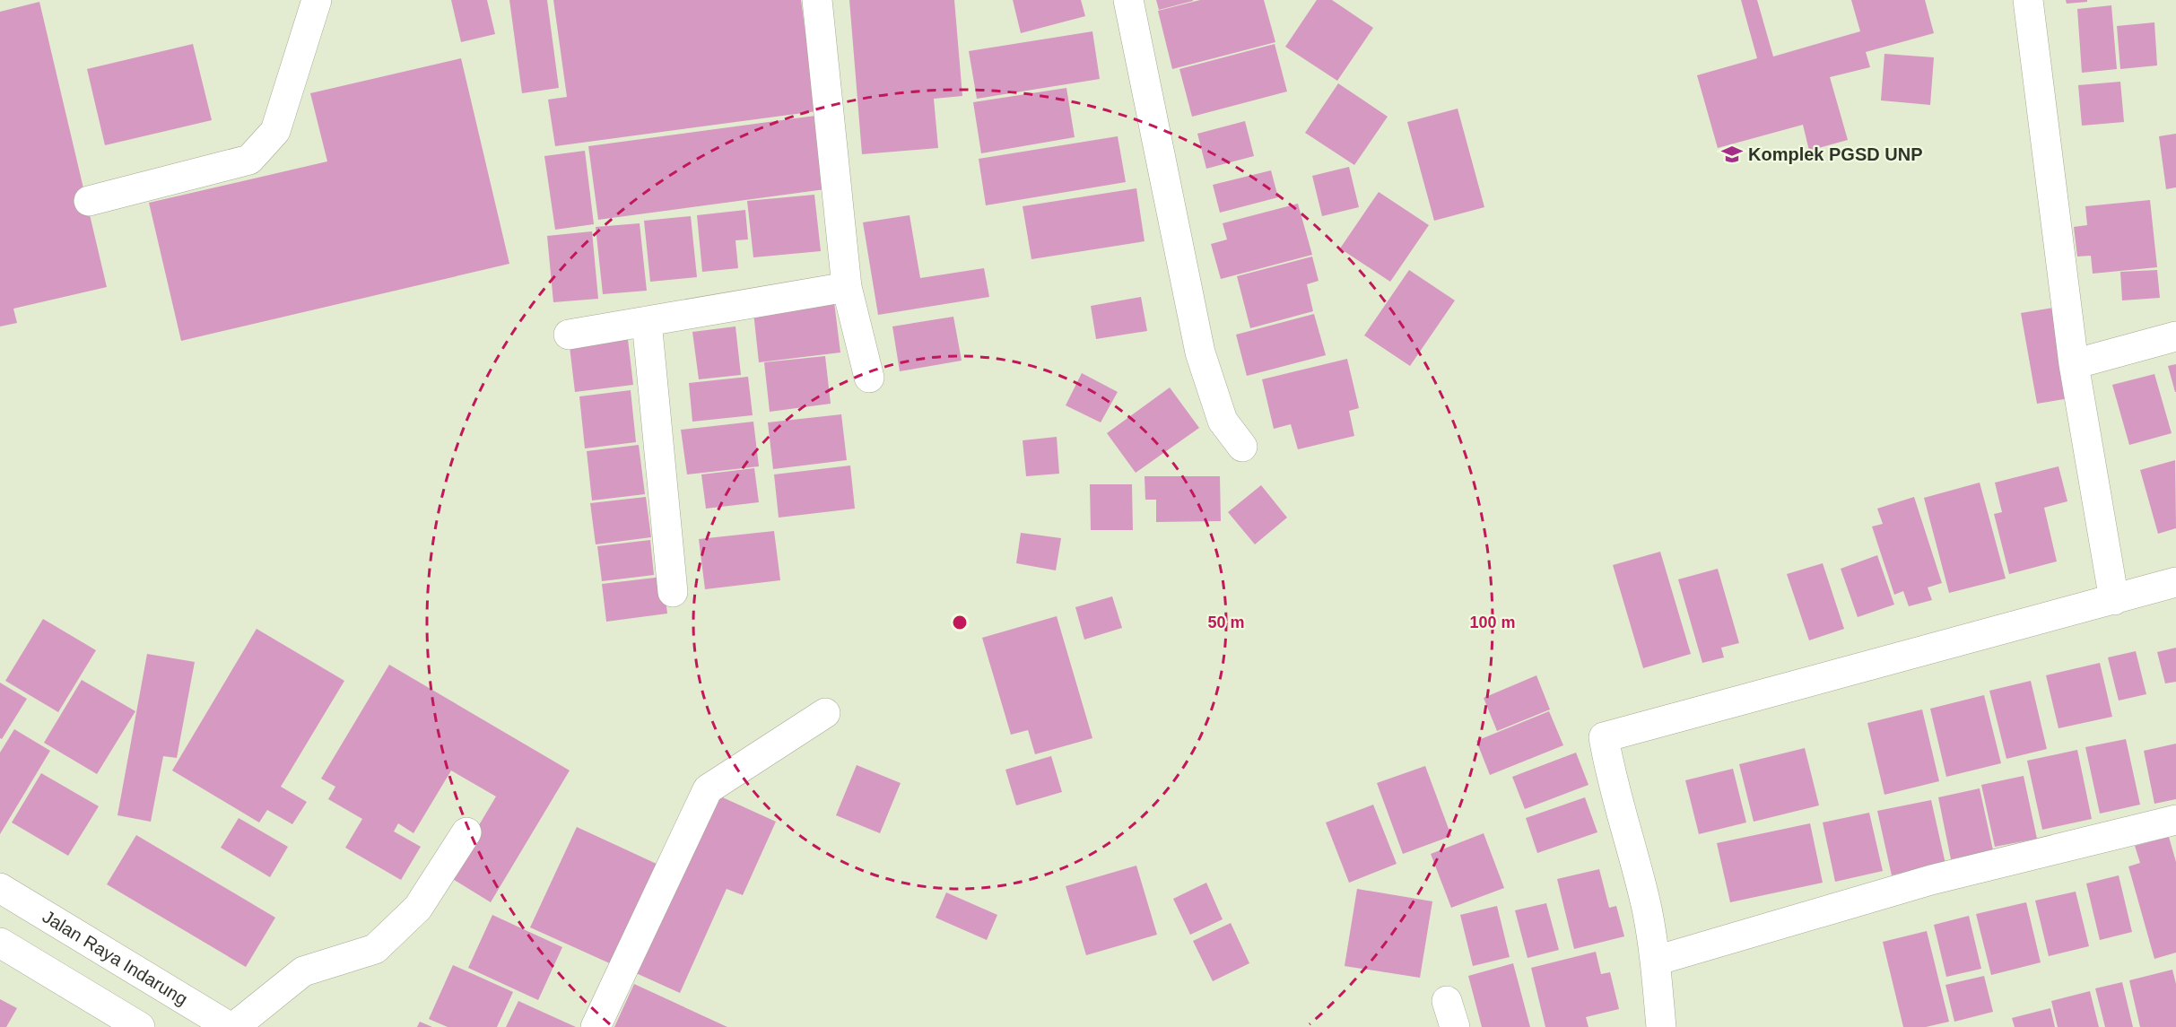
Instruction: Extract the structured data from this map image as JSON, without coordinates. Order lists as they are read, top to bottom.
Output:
{
  "streets": {
    "main road": ["Jalan Raya Indarung"]
  },
  "places": {
    "school or university": ["Komplek PGSD UNP"]
  },
  "rings": ["50 m", "100 m"]
}
